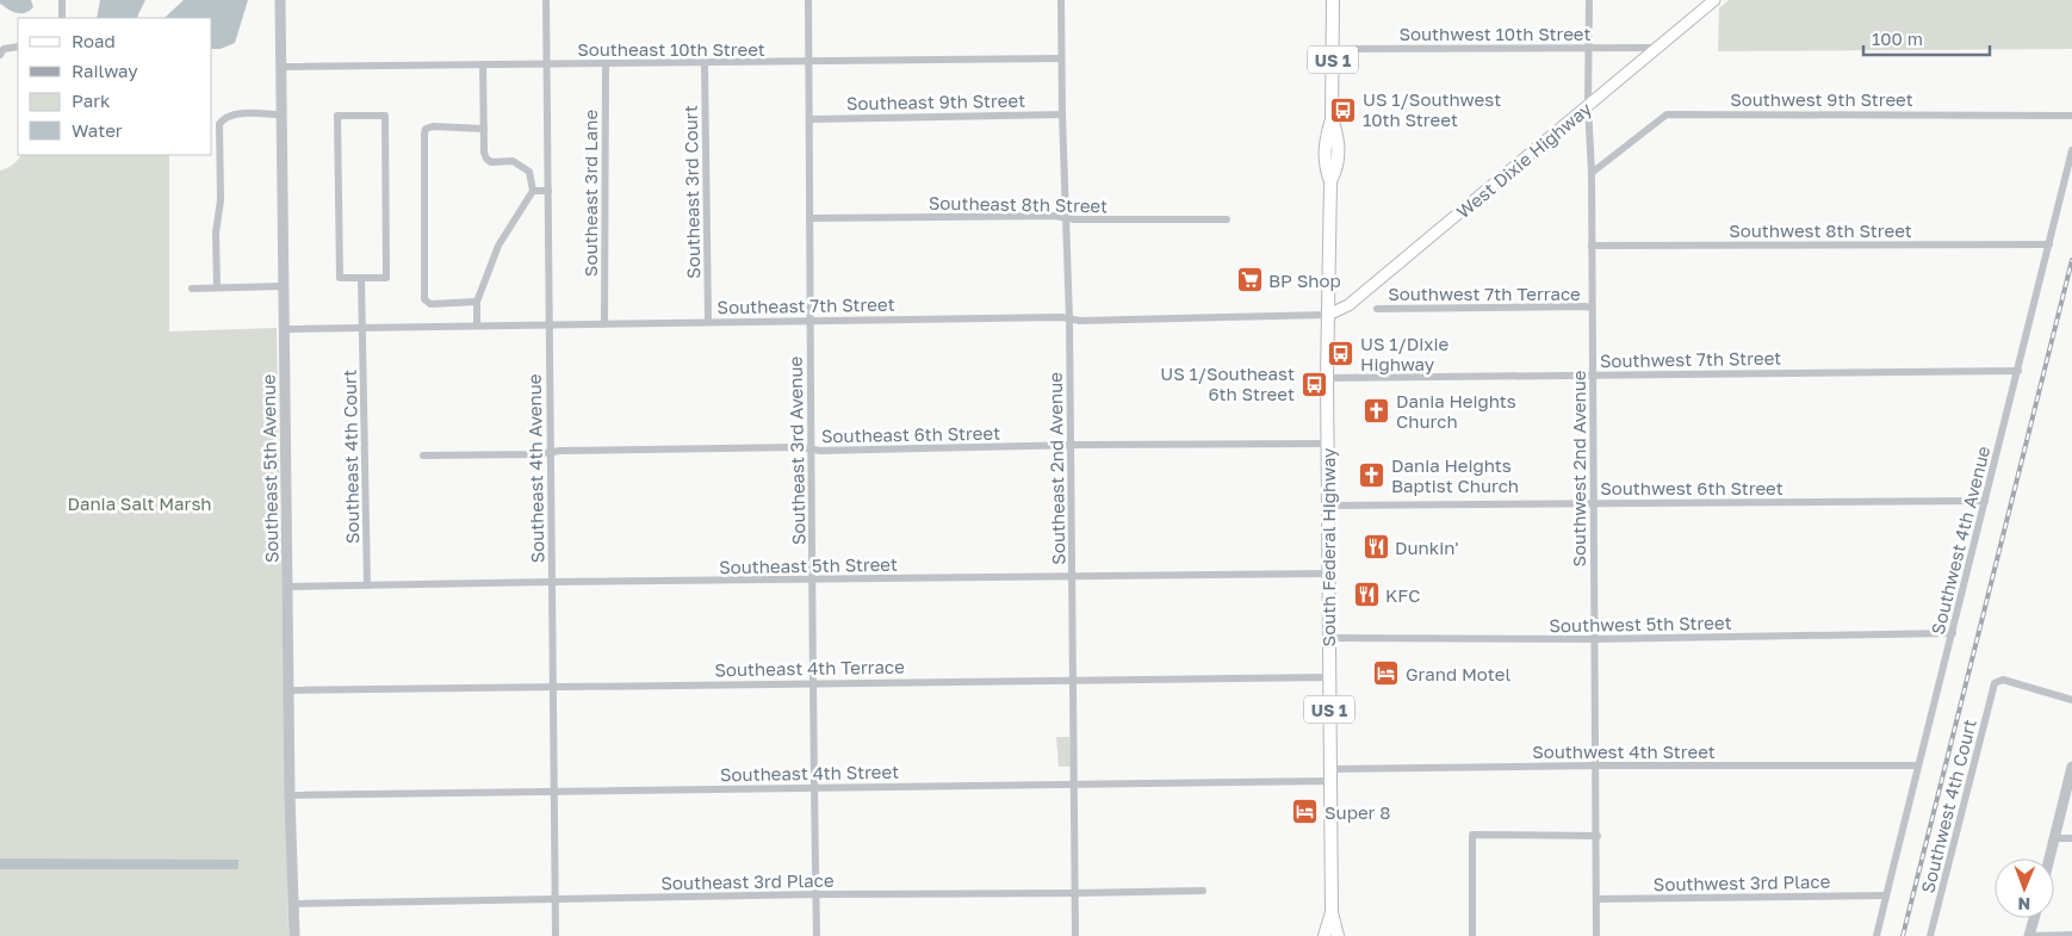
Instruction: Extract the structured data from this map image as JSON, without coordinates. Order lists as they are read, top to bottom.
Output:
{
  "streets": {
    "main road": ["US 1", "West Dixie Highway", "South Federal Highway"],
    "street": [
      "Southwest 10th Street",
      "Southeast 10th Street",
      "Southwest 9th Street",
      "Southeast 9th Street",
      "Southeast 3rd Court",
      "Southeast 3rd Lane",
      "Southeast 8th Street",
      "Southwest 8th Street",
      "Southwest 7th Terrace",
      "Southeast 7th Street",
      "Southwest 7th Street",
      "Southeast 6th Street",
      "Southeast 3rd Avenue",
      "Southeast 4th Court",
      "Southeast 5th Avenue",
      "Southeast 4th Avenue",
      "Southeast 2nd Avenue",
      "Southwest 2nd Avenue",
      "Southwest 6th Street",
      "Southwest 4th Avenue",
      "Southeast 5th Street",
      "Southwest 5th Street",
      "Southeast 4th Terrace",
      "Southwest 4th Street",
      "Southeast 4th Street",
      "Southwest 4th Court",
      "Southeast 3rd Place",
      "Southwest 3rd Place"
    ]
  },
  "crossings": [
    ["Southwest 10th Street", "West Dixie Highway"],
    ["Southwest 10th Street", "Southwest 2nd Avenue"],
    ["Southwest 10th Street", "South Federal Highway"],
    ["Southeast 10th Street", "Southeast 3rd Court"],
    ["Southeast 10th Street", "Southeast 3rd Lane"],
    ["Southeast 10th Street", "Southeast 3rd Avenue"],
    ["Southeast 10th Street", "Southeast 5th Avenue"],
    ["Southeast 10th Street", "Southeast 4th Avenue"],
    ["Southeast 10th Street", "Southeast 2nd Avenue"],
    ["Southwest 9th Street", "Southwest 2nd Avenue"],
    ["Southeast 9th Street", "Southeast 3rd Avenue"],
    ["Southeast 9th Street", "Southeast 2nd Avenue"],
    ["West Dixie Highway", "Southeast 7th Street"],
    ["West Dixie Highway", "Southwest 2nd Avenue"],
    ["West Dixie Highway", "South Federal Highway"],
    ["Southeast 3rd Court", "Southeast 7th Street"],
    ["Southeast 3rd Lane", "Southeast 7th Street"],
    ["Southeast 8th Street", "Southeast 3rd Avenue"],
    ["Southeast 8th Street", "Southeast 2nd Avenue"],
    ["Southwest 8th Street", "Southwest 2nd Avenue"],
    ["Southwest 8th Street", "Southwest 4th Avenue"],
    ["Southwest 7th Terrace", "Southwest 2nd Avenue"],
    ["Southeast 7th Street", "Southeast 3rd Avenue"],
    ["Southeast 7th Street", "Southeast 4th Court"],
    ["Southeast 7th Street", "Southeast 5th Avenue"],
    ["Southeast 7th Street", "Southeast 4th Avenue"],
    ["Southeast 7th Street", "Southeast 2nd Avenue"],
    ["Southeast 7th Street", "South Federal Highway"],
    ["Southwest 7th Street", "Southwest 2nd Avenue"],
    ["Southwest 7th Street", "Southwest 4th Avenue"],
    ["Southwest 7th Street", "South Federal Highway"],
    ["Southeast 6th Street", "Southeast 3rd Avenue"],
    ["Southeast 6th Street", "Southeast 4th Avenue"],
    ["Southeast 6th Street", "Southeast 2nd Avenue"],
    ["Southeast 6th Street", "South Federal Highway"],
    ["Southeast 3rd Avenue", "Southeast 5th Street"],
    ["Southeast 3rd Avenue", "Southeast 4th Terrace"],
    ["Southeast 3rd Avenue", "Southeast 4th Street"],
    ["Southeast 3rd Avenue", "Southeast 3rd Place"],
    ["Southeast 4th Court", "Southeast 5th Street"],
    ["Southeast 5th Avenue", "Southeast 5th Street"],
    ["Southeast 5th Avenue", "Southeast 4th Terrace"],
    ["Southeast 5th Avenue", "Southeast 4th Street"],
    ["Southeast 5th Avenue", "Southeast 3rd Place"],
    ["Southeast 4th Avenue", "Southeast 5th Street"],
    ["Southeast 4th Avenue", "Southeast 4th Terrace"],
    ["Southeast 4th Avenue", "Southeast 4th Street"],
    ["Southeast 4th Avenue", "Southeast 3rd Place"],
    ["Southeast 2nd Avenue", "Southeast 5th Street"],
    ["Southeast 2nd Avenue", "Southeast 4th Terrace"],
    ["Southeast 2nd Avenue", "Southeast 4th Street"],
    ["Southeast 2nd Avenue", "Southeast 3rd Place"],
    ["Southwest 2nd Avenue", "Southwest 6th Street"],
    ["Southwest 2nd Avenue", "Southwest 5th Street"],
    ["Southwest 2nd Avenue", "Southwest 4th Street"],
    ["Southwest 2nd Avenue", "Southwest 3rd Place"],
    ["Southwest 6th Street", "Southwest 4th Avenue"],
    ["Southwest 6th Street", "South Federal Highway"],
    ["Southwest 4th Avenue", "Southwest 5th Street"],
    ["Southwest 4th Avenue", "Southwest 4th Street"],
    ["Southwest 4th Avenue", "Southwest 3rd Place"],
    ["South Federal Highway", "Southeast 5th Street"],
    ["South Federal Highway", "Southwest 5th Street"],
    ["South Federal Highway", "Southeast 4th Terrace"],
    ["South Federal Highway", "Southwest 4th Street"],
    ["South Federal Highway", "Southeast 4th Street"],
    ["Southwest 4th Street", "Southeast 4th Street"]
  ],
  "parks": ["Dania Salt Marsh"],
  "places": {
    "bus stop": ["US 1/Southwest 10th Street", "US 1/Dixie Highway", "US 1/Southeast 6th Street"],
    "supermarket": ["BP Shop"],
    "church": ["Dania Heights Church", "Dania Heights Baptist Church"],
    "restaurant": ["Dunkin'", "KFC"],
    "hotel": ["Grand Motel", "Super 8"]
  },
  "legend": [
    "Road",
    "Railway",
    "Park",
    "Water"
  ],
  "scale_bar": "100 m",
  "north": "bottom"
}
